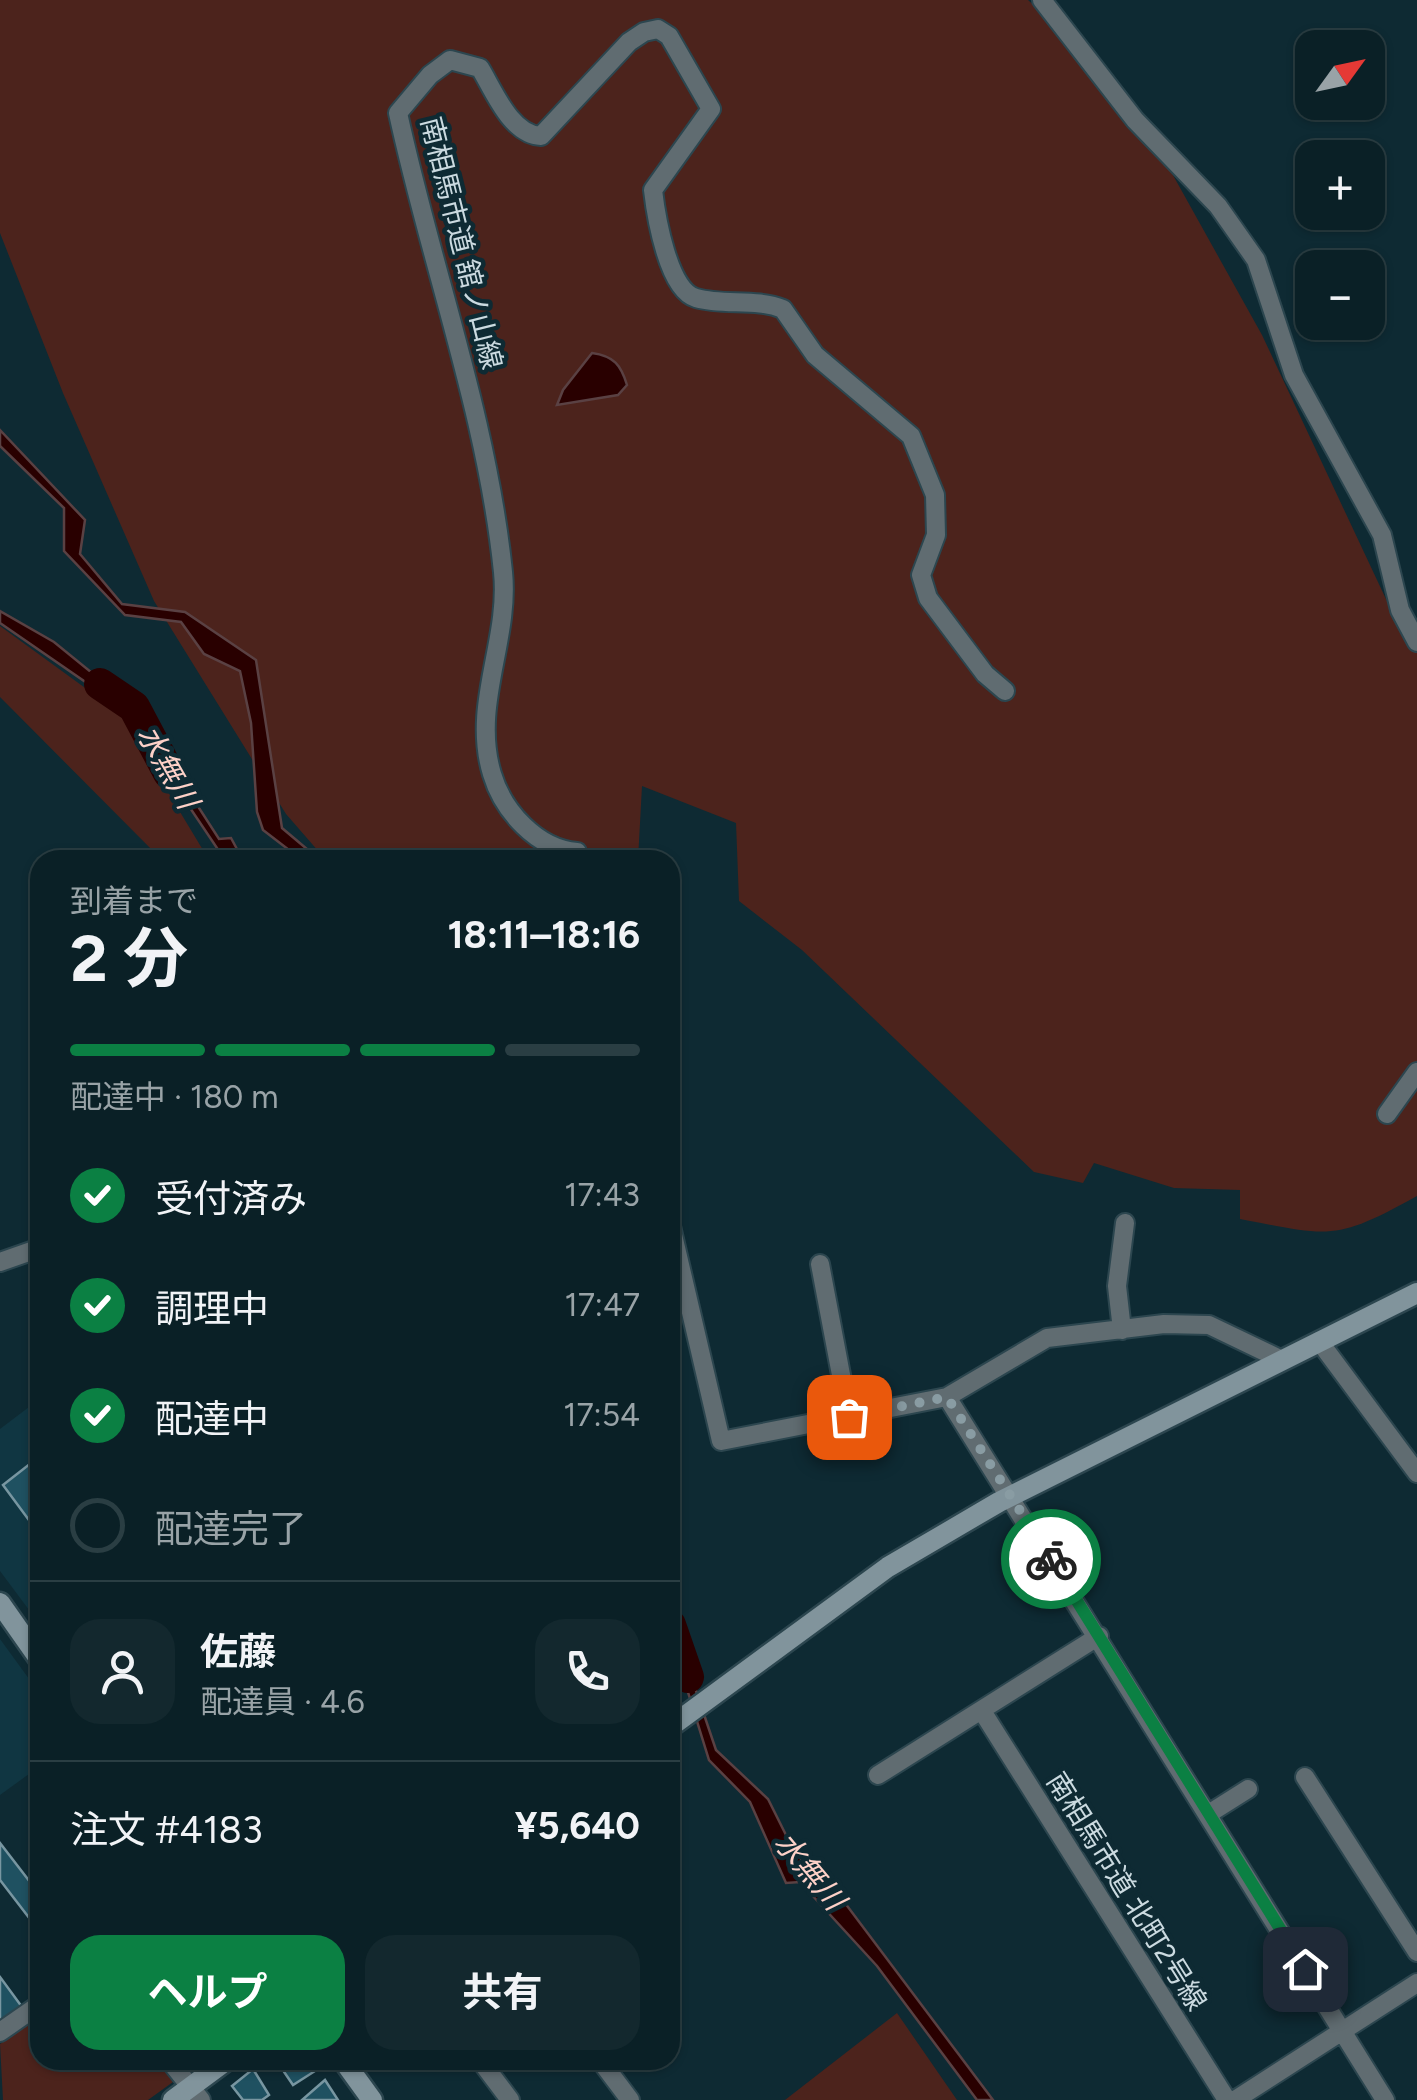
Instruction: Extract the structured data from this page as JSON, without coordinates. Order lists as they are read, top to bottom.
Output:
{
  "streets": {
    "street": ["南相馬市道 舘ノ山線", "南相馬市道 北町2号線"]
  },
  "water": ["水無川"],
  "north": "top right",
  "page": {
    "map_buttons": ["+", "−"],
    "heading": ["2 分", "到着まで", "18:11–18:16"],
    "panel": [
      "佐藤",
      "配達員 · 4.6",
      "注文 #4183",
      "¥5,640"
    ],
    "bar": "配達中 · 180 m",
    "list": [
      ["受付済み", "17:43"],
      ["調理中", "17:47"],
      ["配達中", "17:54"],
      "配達完了"
    ],
    "buttons": ["ヘルプ", "共有"]
  }
}
